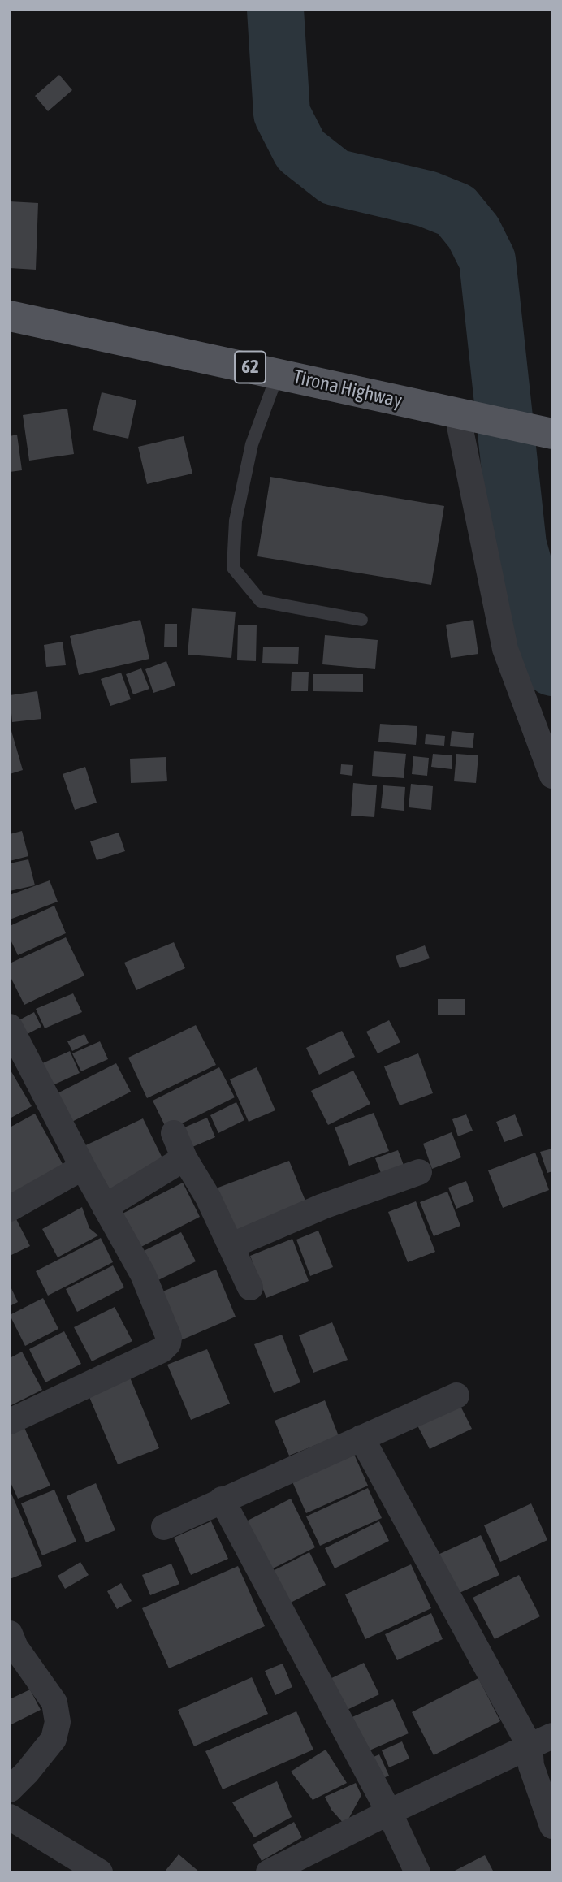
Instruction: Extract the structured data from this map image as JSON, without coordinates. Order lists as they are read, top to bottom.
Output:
{
  "streets": {
    "main road": ["62", "Tirona Highway"]
  }
}
